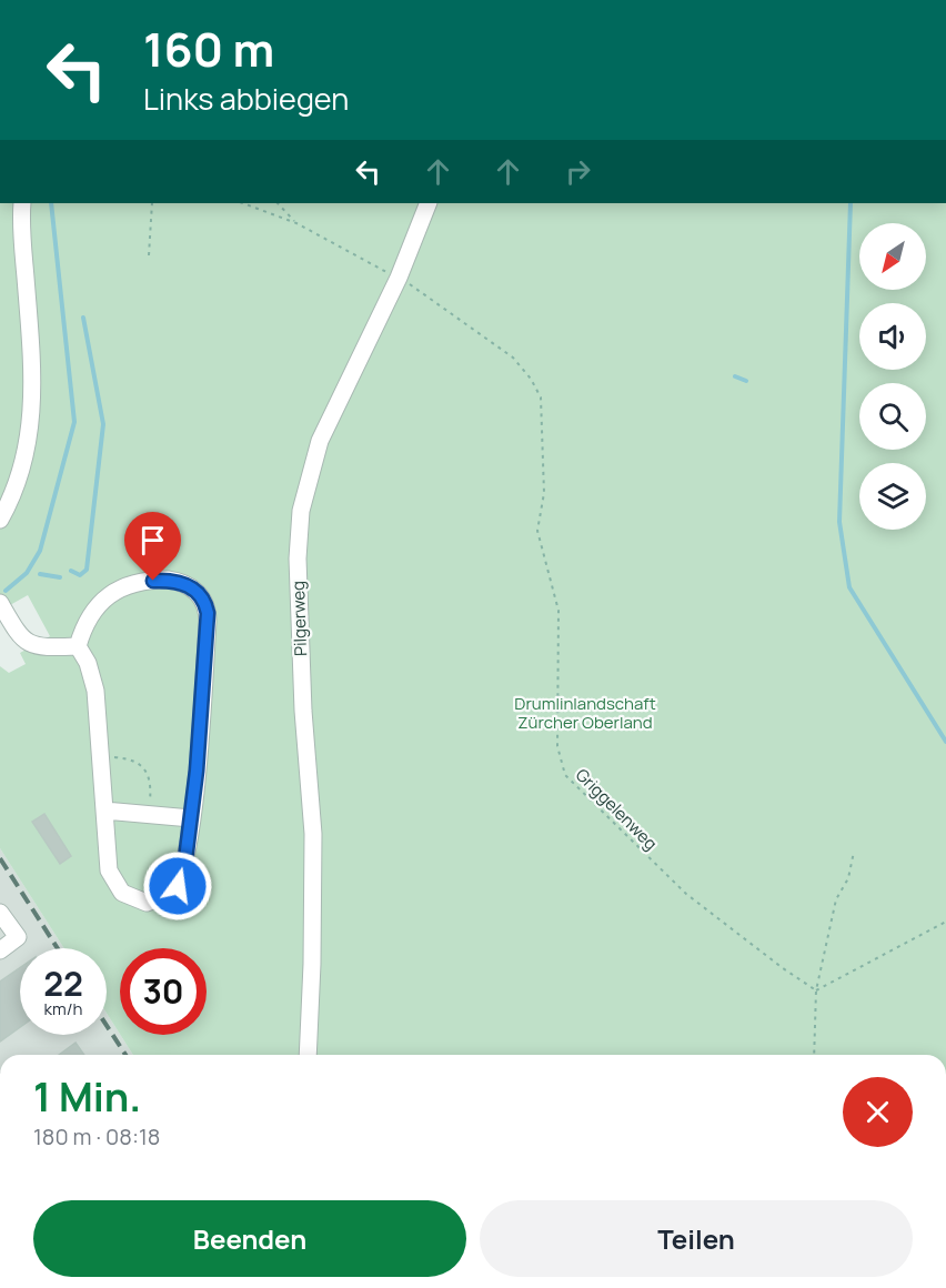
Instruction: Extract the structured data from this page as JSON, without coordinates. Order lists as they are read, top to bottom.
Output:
{
  "streets": {
    "street": ["Pilgerweg"],
    "path": ["Griggelenweg"]
  },
  "crossings": [
    ["Pilgerweg", "Griggelenweg"]
  ],
  "parks": ["Drumlinlandschaft Zürcher Oberland"],
  "north": "bottom left",
  "page": {
    "turn": ["160 m", "Links abbiegen"],
    "speed": "22 km/h",
    "limit": "30",
    "heading": ["1 Min.", "180 m · 08:18"],
    "buttons": ["Beenden", "Teilen"]
  }
}
